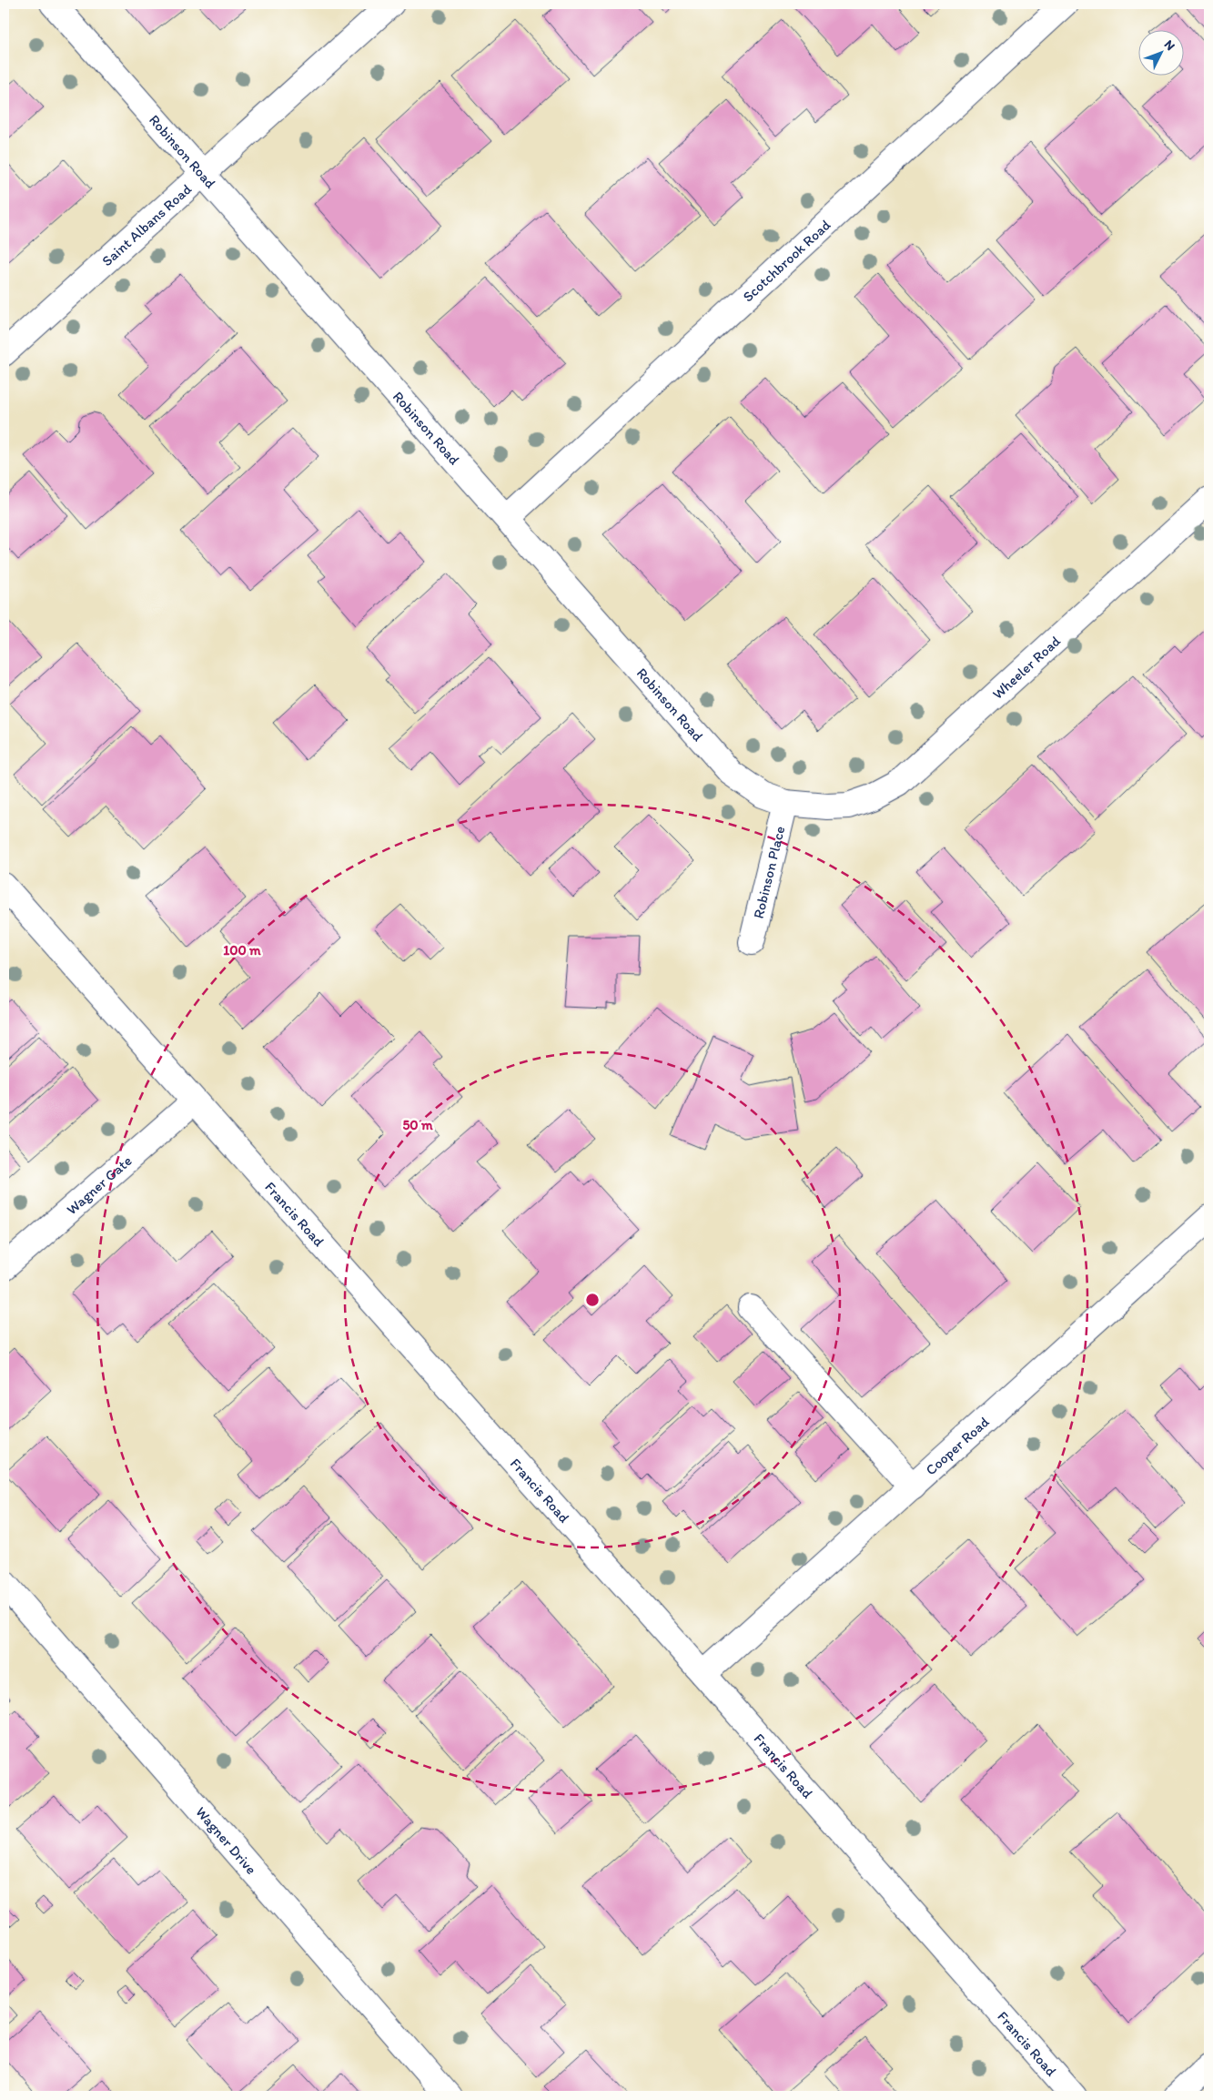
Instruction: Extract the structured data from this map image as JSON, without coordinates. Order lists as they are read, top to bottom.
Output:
{
  "streets": {
    "street": [
      "Robinson Road",
      "Saint Albans Road",
      "Scotchbrook Road",
      "Wheeler Road",
      "Robinson Place",
      "Wagner Gate",
      "Francis Road",
      "Cooper Road",
      "Wagner Drive"
    ]
  },
  "crossings": [
    ["Robinson Road", "Saint Albans Road"],
    ["Robinson Road", "Scotchbrook Road"],
    ["Robinson Road", "Wheeler Road"],
    ["Robinson Road", "Robinson Place"],
    ["Wagner Gate", "Francis Road"],
    ["Francis Road", "Cooper Road"]
  ],
  "north": "top right",
  "rings": ["100 m", "50 m"]
}
